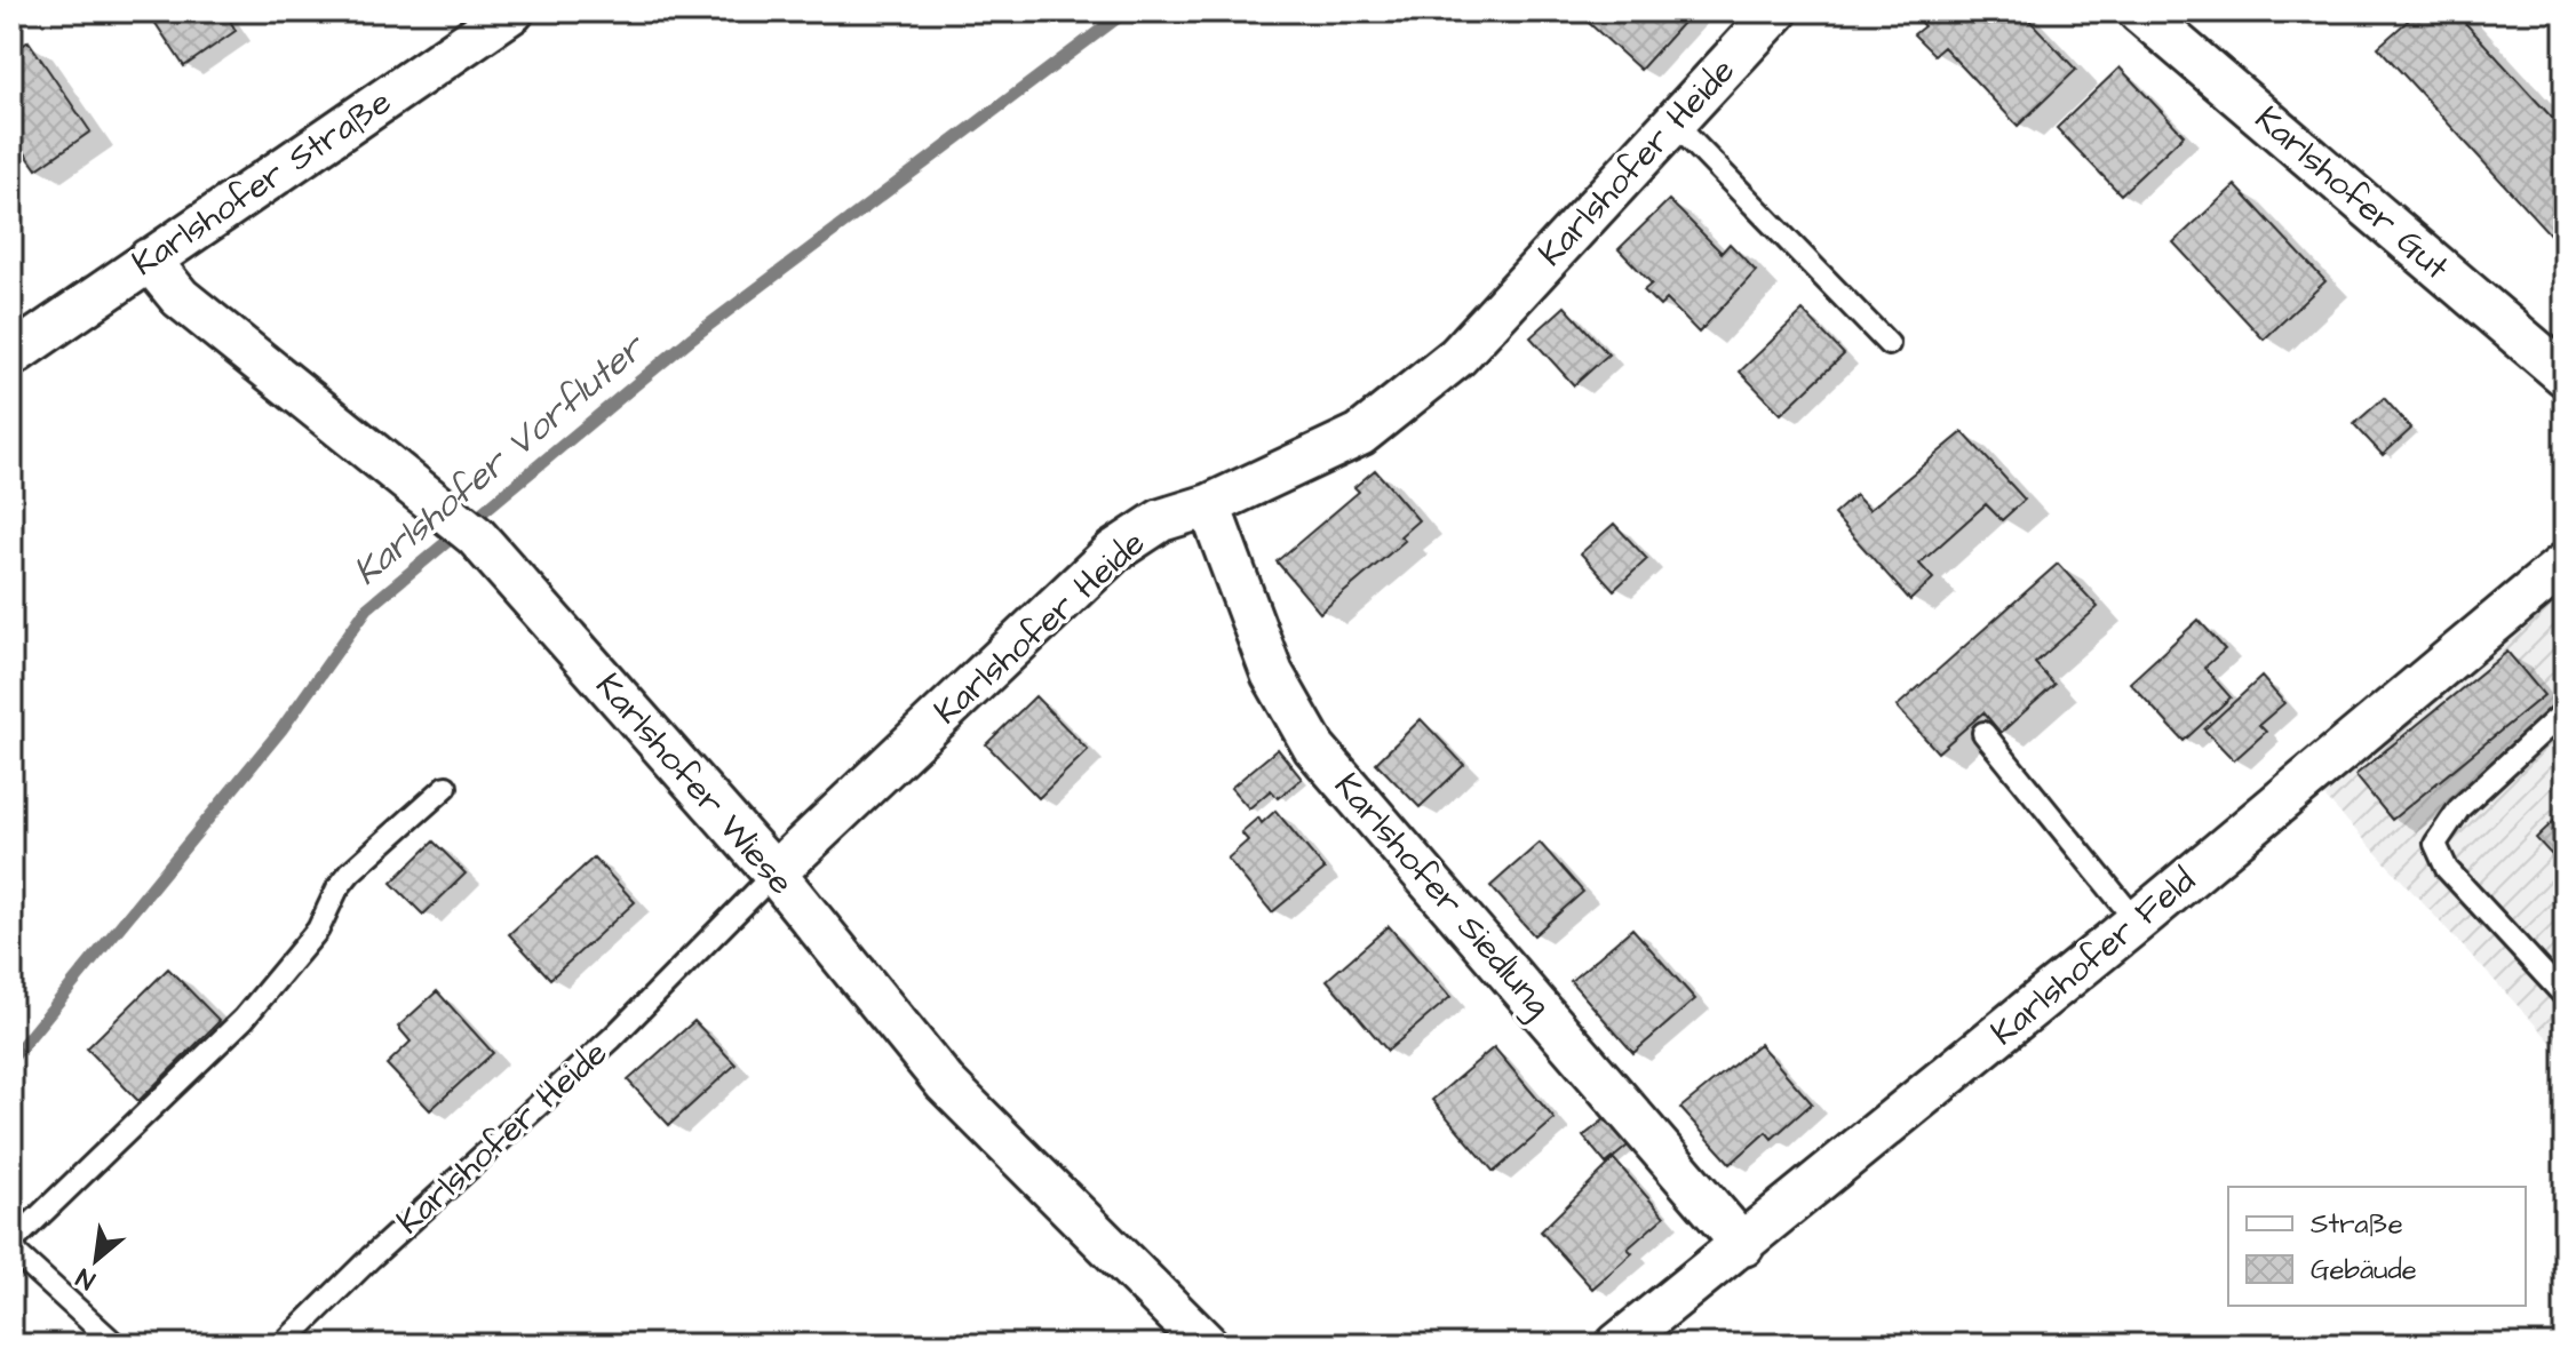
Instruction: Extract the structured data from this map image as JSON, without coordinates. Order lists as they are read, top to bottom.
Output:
{
  "streets": {
    "street": [
      "Karlshofer Heide",
      "Karlshofer Straße",
      "Karlshofer Gut",
      "Karlshofer Wiese",
      "Karlshofer Siedlung",
      "Karlshofer Feld"
    ]
  },
  "crossings": [
    ["Karlshofer Heide", "Karlshofer Wiese"],
    ["Karlshofer Heide", "Karlshofer Siedlung"],
    ["Karlshofer Straße", "Karlshofer Wiese"],
    ["Karlshofer Siedlung", "Karlshofer Feld"]
  ],
  "water": ["Karlshofer Vorfluter"],
  "legend": ["Straße", "Gebäude"],
  "north": "bottom left"
}
